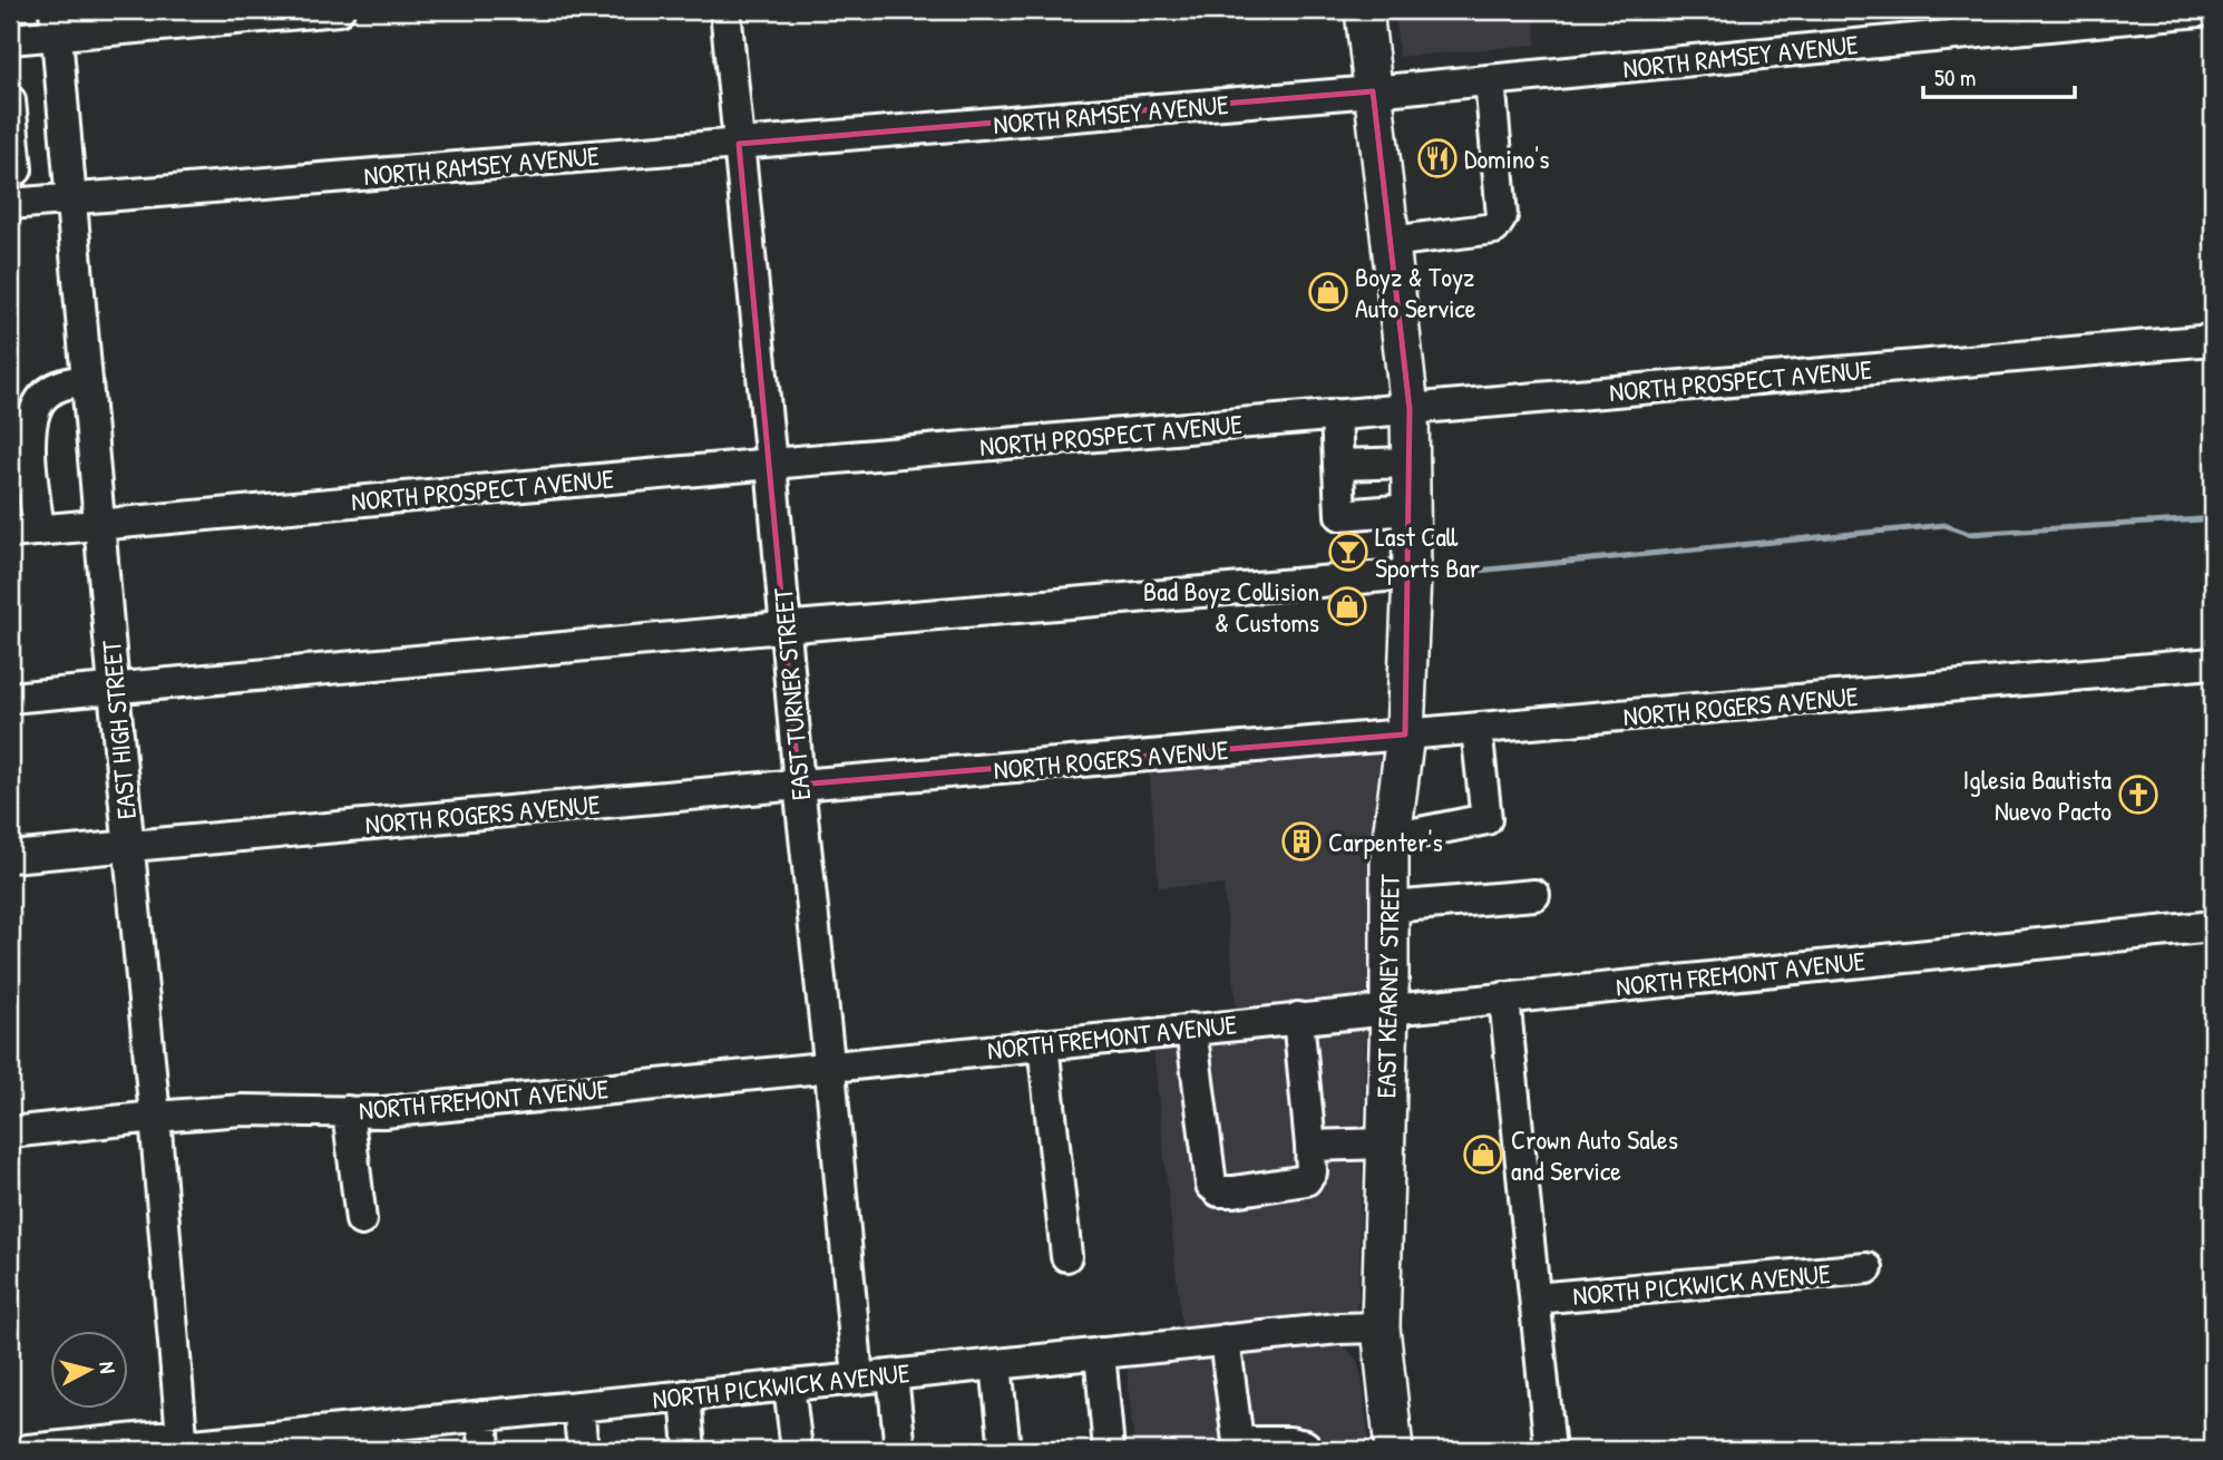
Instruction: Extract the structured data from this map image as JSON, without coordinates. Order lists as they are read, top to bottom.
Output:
{
  "streets": {
    "main road": ["EAST KEARNEY STREET"],
    "street": [
      "NORTH RAMSEY AVENUE",
      "NORTH PROSPECT AVENUE",
      "EAST TURNER STREET",
      "NORTH ROGERS AVENUE",
      "EAST HIGH STREET",
      "NORTH FREMONT AVENUE",
      "NORTH PICKWICK AVENUE"
    ]
  },
  "crossings": [
    ["NORTH RAMSEY AVENUE", "EAST TURNER STREET"],
    ["NORTH RAMSEY AVENUE", "EAST HIGH STREET"],
    ["NORTH RAMSEY AVENUE", "EAST KEARNEY STREET"],
    ["NORTH PROSPECT AVENUE", "EAST TURNER STREET"],
    ["NORTH PROSPECT AVENUE", "EAST HIGH STREET"],
    ["NORTH PROSPECT AVENUE", "EAST KEARNEY STREET"],
    ["EAST TURNER STREET", "NORTH ROGERS AVENUE"],
    ["EAST TURNER STREET", "NORTH FREMONT AVENUE"],
    ["EAST TURNER STREET", "NORTH PICKWICK AVENUE"],
    ["NORTH ROGERS AVENUE", "EAST HIGH STREET"],
    ["NORTH ROGERS AVENUE", "EAST KEARNEY STREET"],
    ["EAST HIGH STREET", "NORTH FREMONT AVENUE"],
    ["EAST HIGH STREET", "NORTH PICKWICK AVENUE"],
    ["NORTH FREMONT AVENUE", "EAST KEARNEY STREET"],
    ["EAST KEARNEY STREET", "NORTH PICKWICK AVENUE"]
  ],
  "places": {
    "restaurant": ["Domino's"],
    "shop": ["Boyz & Toyz Auto Service", "Bad Boyz Collision & Customs", "Crown Auto Sales and Service"],
    "bar": ["Last Call Sports Bar"],
    "church": ["Iglesia Bautista Nuevo Pacto"],
    "building": ["Carpenter's"]
  },
  "scale_bar": "50 m",
  "north": "right"
}
